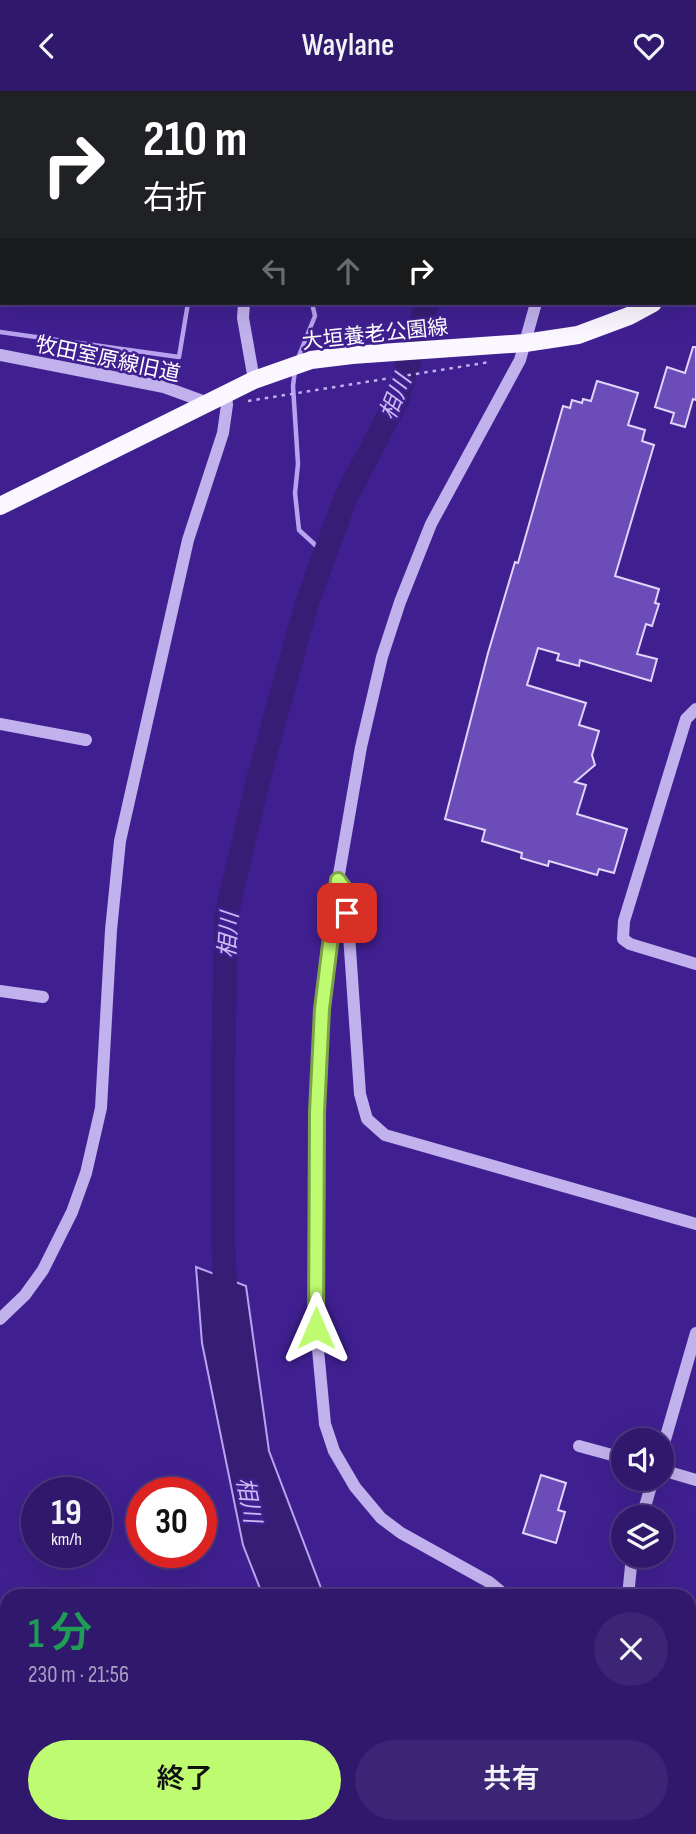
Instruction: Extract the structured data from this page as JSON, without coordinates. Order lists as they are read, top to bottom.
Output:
{
  "streets": {
    "main road": ["大垣養老公園線"],
    "street": ["牧田室原線旧道"]
  },
  "crossings": [
    ["大垣養老公園線", "牧田室原線旧道"]
  ],
  "water": ["相川"],
  "page": {
    "header": "Waylane",
    "turn": ["210 m", "右折"],
    "speed": "19 km/h",
    "limit": "30",
    "heading": ["1 分", "230 m · 21:56"],
    "buttons": ["終了", "共有"]
  }
}
